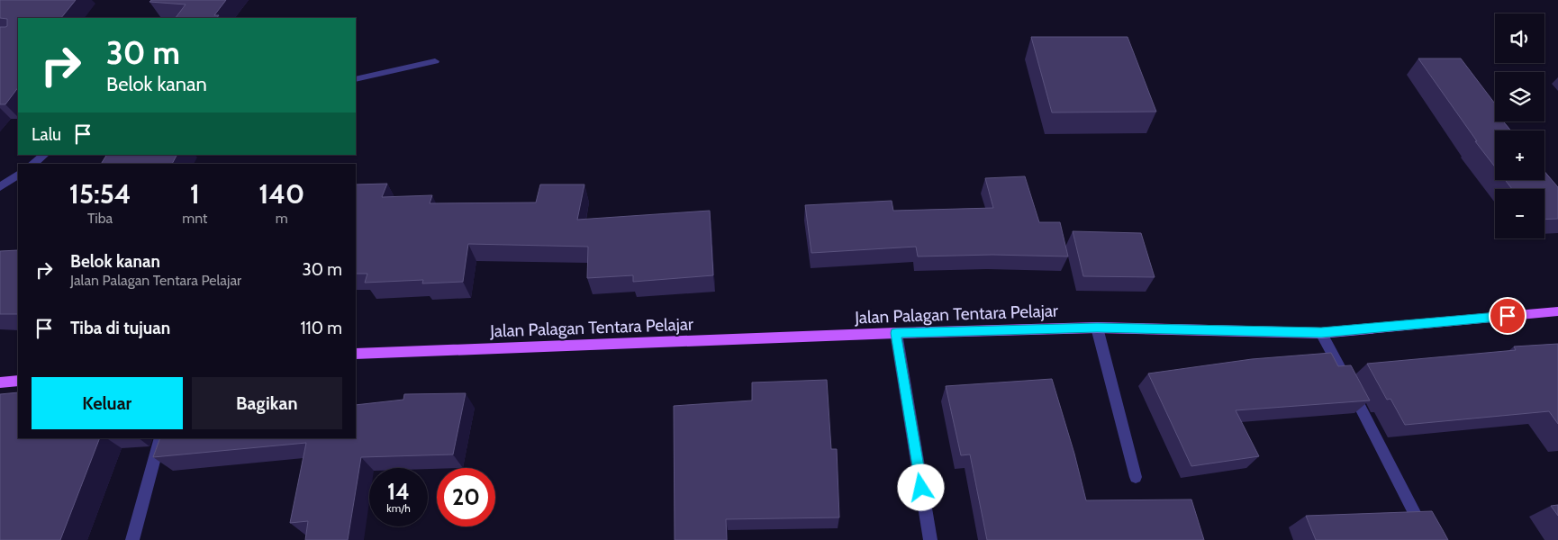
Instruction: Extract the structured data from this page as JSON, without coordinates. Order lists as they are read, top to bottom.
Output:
{
  "streets": {
    "main road": ["Jalan Palagan Tentara Pelajar"]
  },
  "page": {
    "map_buttons": ["+", "−"],
    "turn": ["30 m", "Belok kanan"],
    "then": "Lalu",
    "eta": [
      "15:54",
      "Tiba",
      "1",
      "mnt",
      "140",
      "m"
    ],
    "list": [
      {
        "name": "Belok kanan",
        "note": "Jalan Palagan Tentara Pelajar",
        "value": "30 m"
      },
      {
        "name": "Tiba di tujuan",
        "value": "110 m"
      }
    ],
    "buttons": ["Keluar", "Bagikan"],
    "speed": "14 km/h",
    "limit": "20"
  }
}
